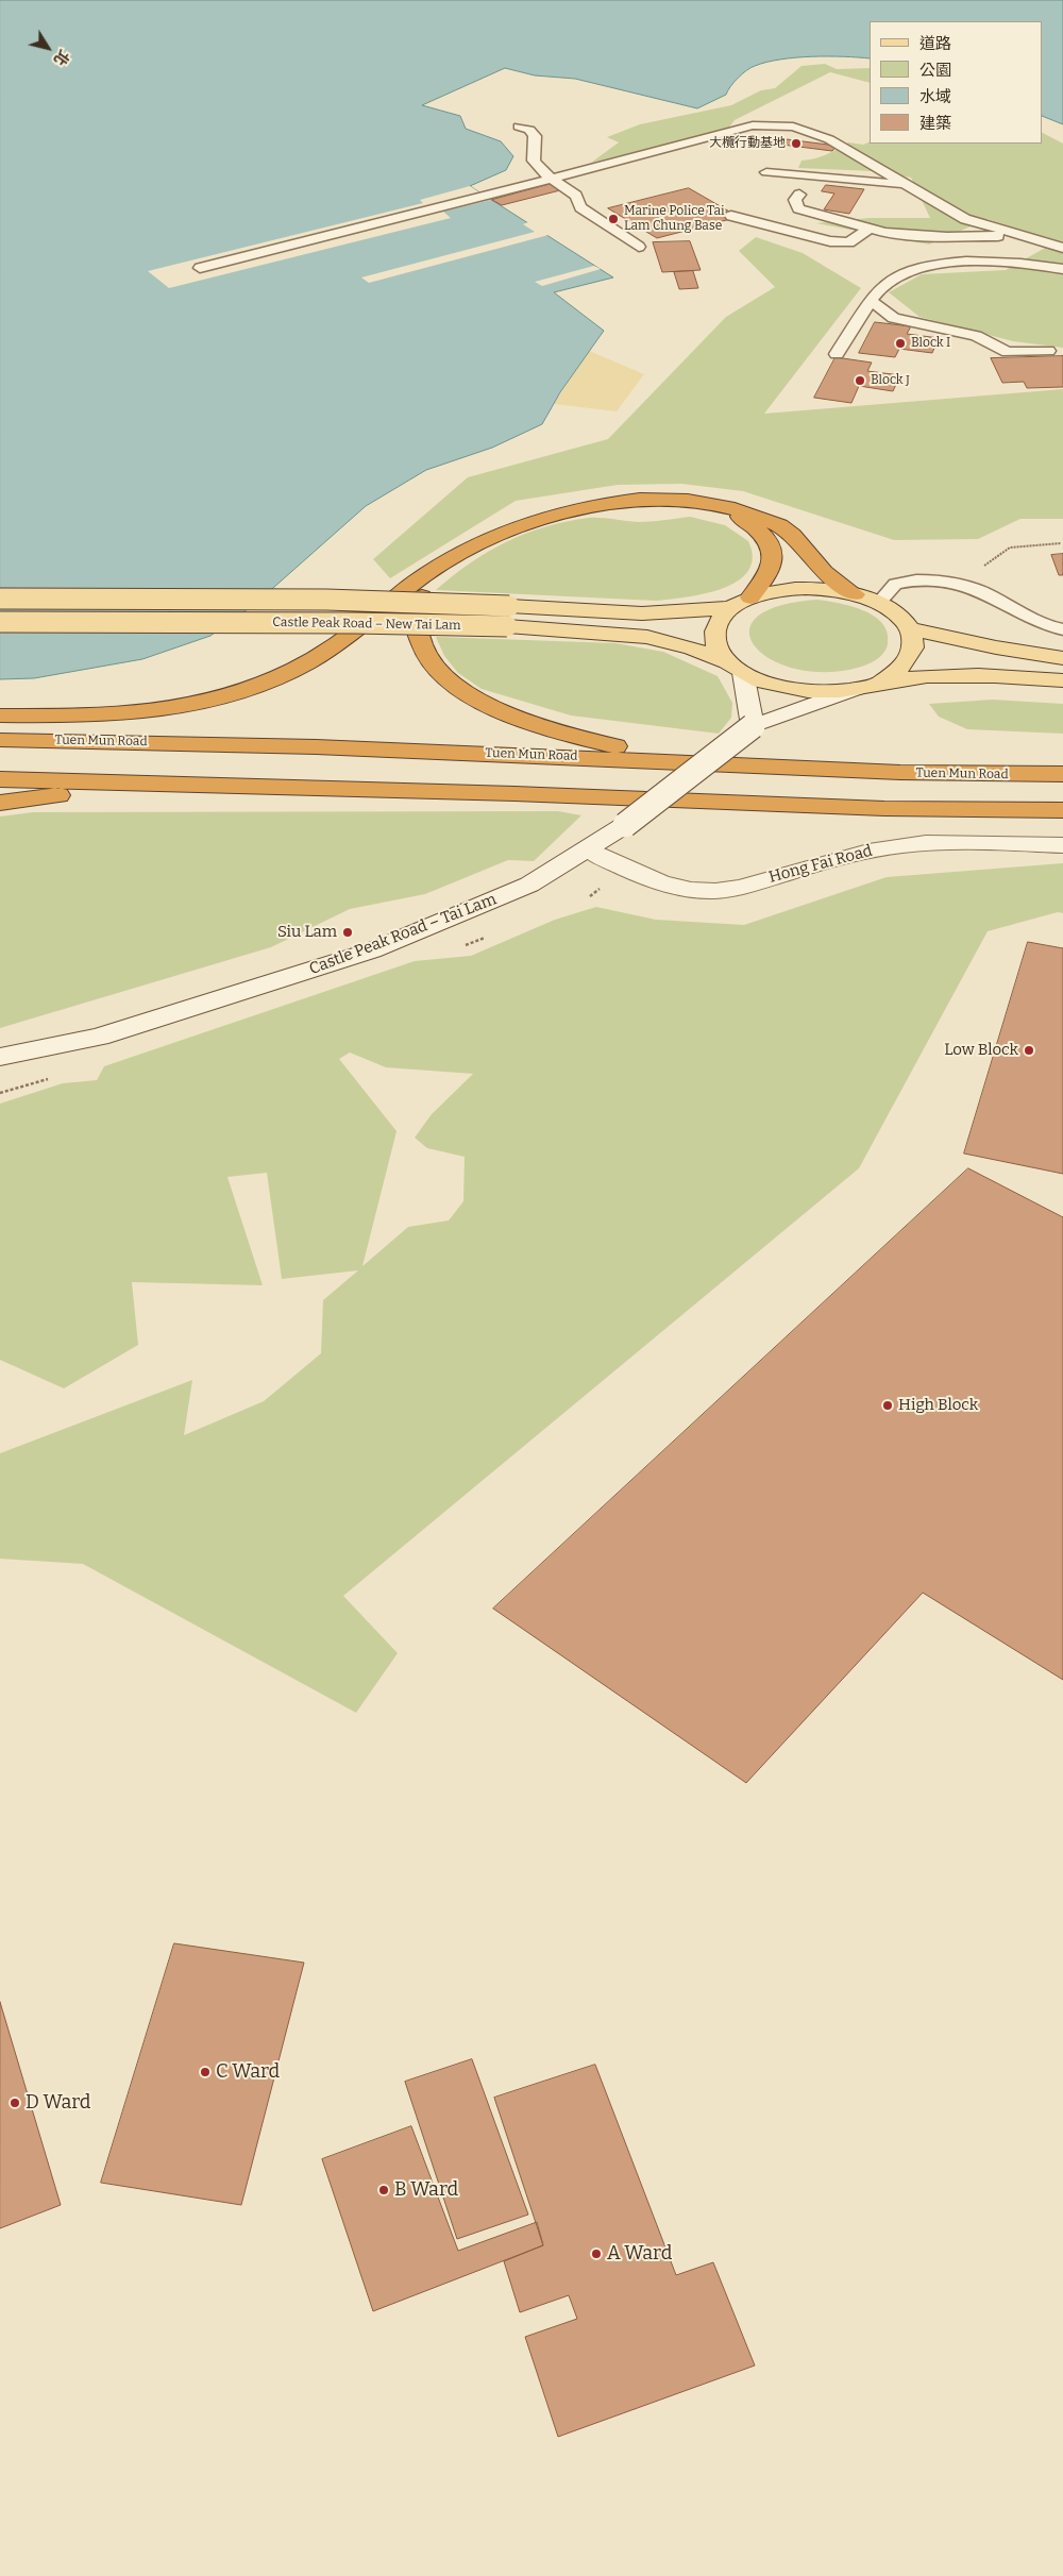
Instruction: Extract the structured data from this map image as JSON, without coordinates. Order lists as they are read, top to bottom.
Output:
{
  "streets": {
    "highway": ["Tuen Mun Road"],
    "main road": ["Castle Peak Road – New Tai Lam", "Hong Fai Road", "Castle Peak Road – Tai Lam"]
  },
  "crossings": [
    ["Castle Peak Road – New Tai Lam", "Castle Peak Road – Tai Lam"],
    ["Hong Fai Road", "Castle Peak Road – Tai Lam"]
  ],
  "places": [
    "大欖行動基地",
    "Marine Police Tai Lam Chung Base",
    "Block I",
    "Block J",
    "Siu Lam",
    "Low Block",
    "High Block",
    "C Ward",
    "D Ward",
    "B Ward",
    "A Ward"
  ],
  "legend": [
    "道路",
    "公園",
    "水域",
    "建築"
  ],
  "north": "bottom right"
}
